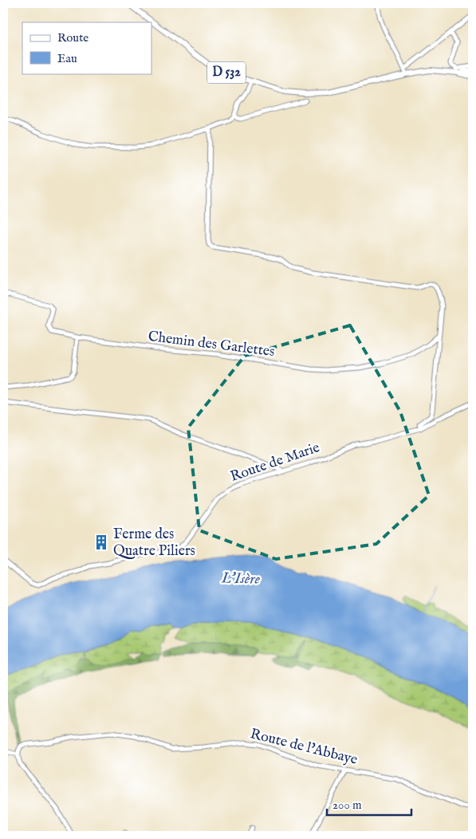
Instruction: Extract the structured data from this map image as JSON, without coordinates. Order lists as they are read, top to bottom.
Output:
{
  "streets": {
    "main road": ["D 532"],
    "street": ["Chemin des Garlettes", "Route de Marie", "Route de l'Abbaye"]
  },
  "water": ["L'Isère"],
  "places": {
    "building": ["Ferme des Quatre Piliers"]
  },
  "legend": ["Route", "Eau"],
  "scale_bar": "200 m"
}
